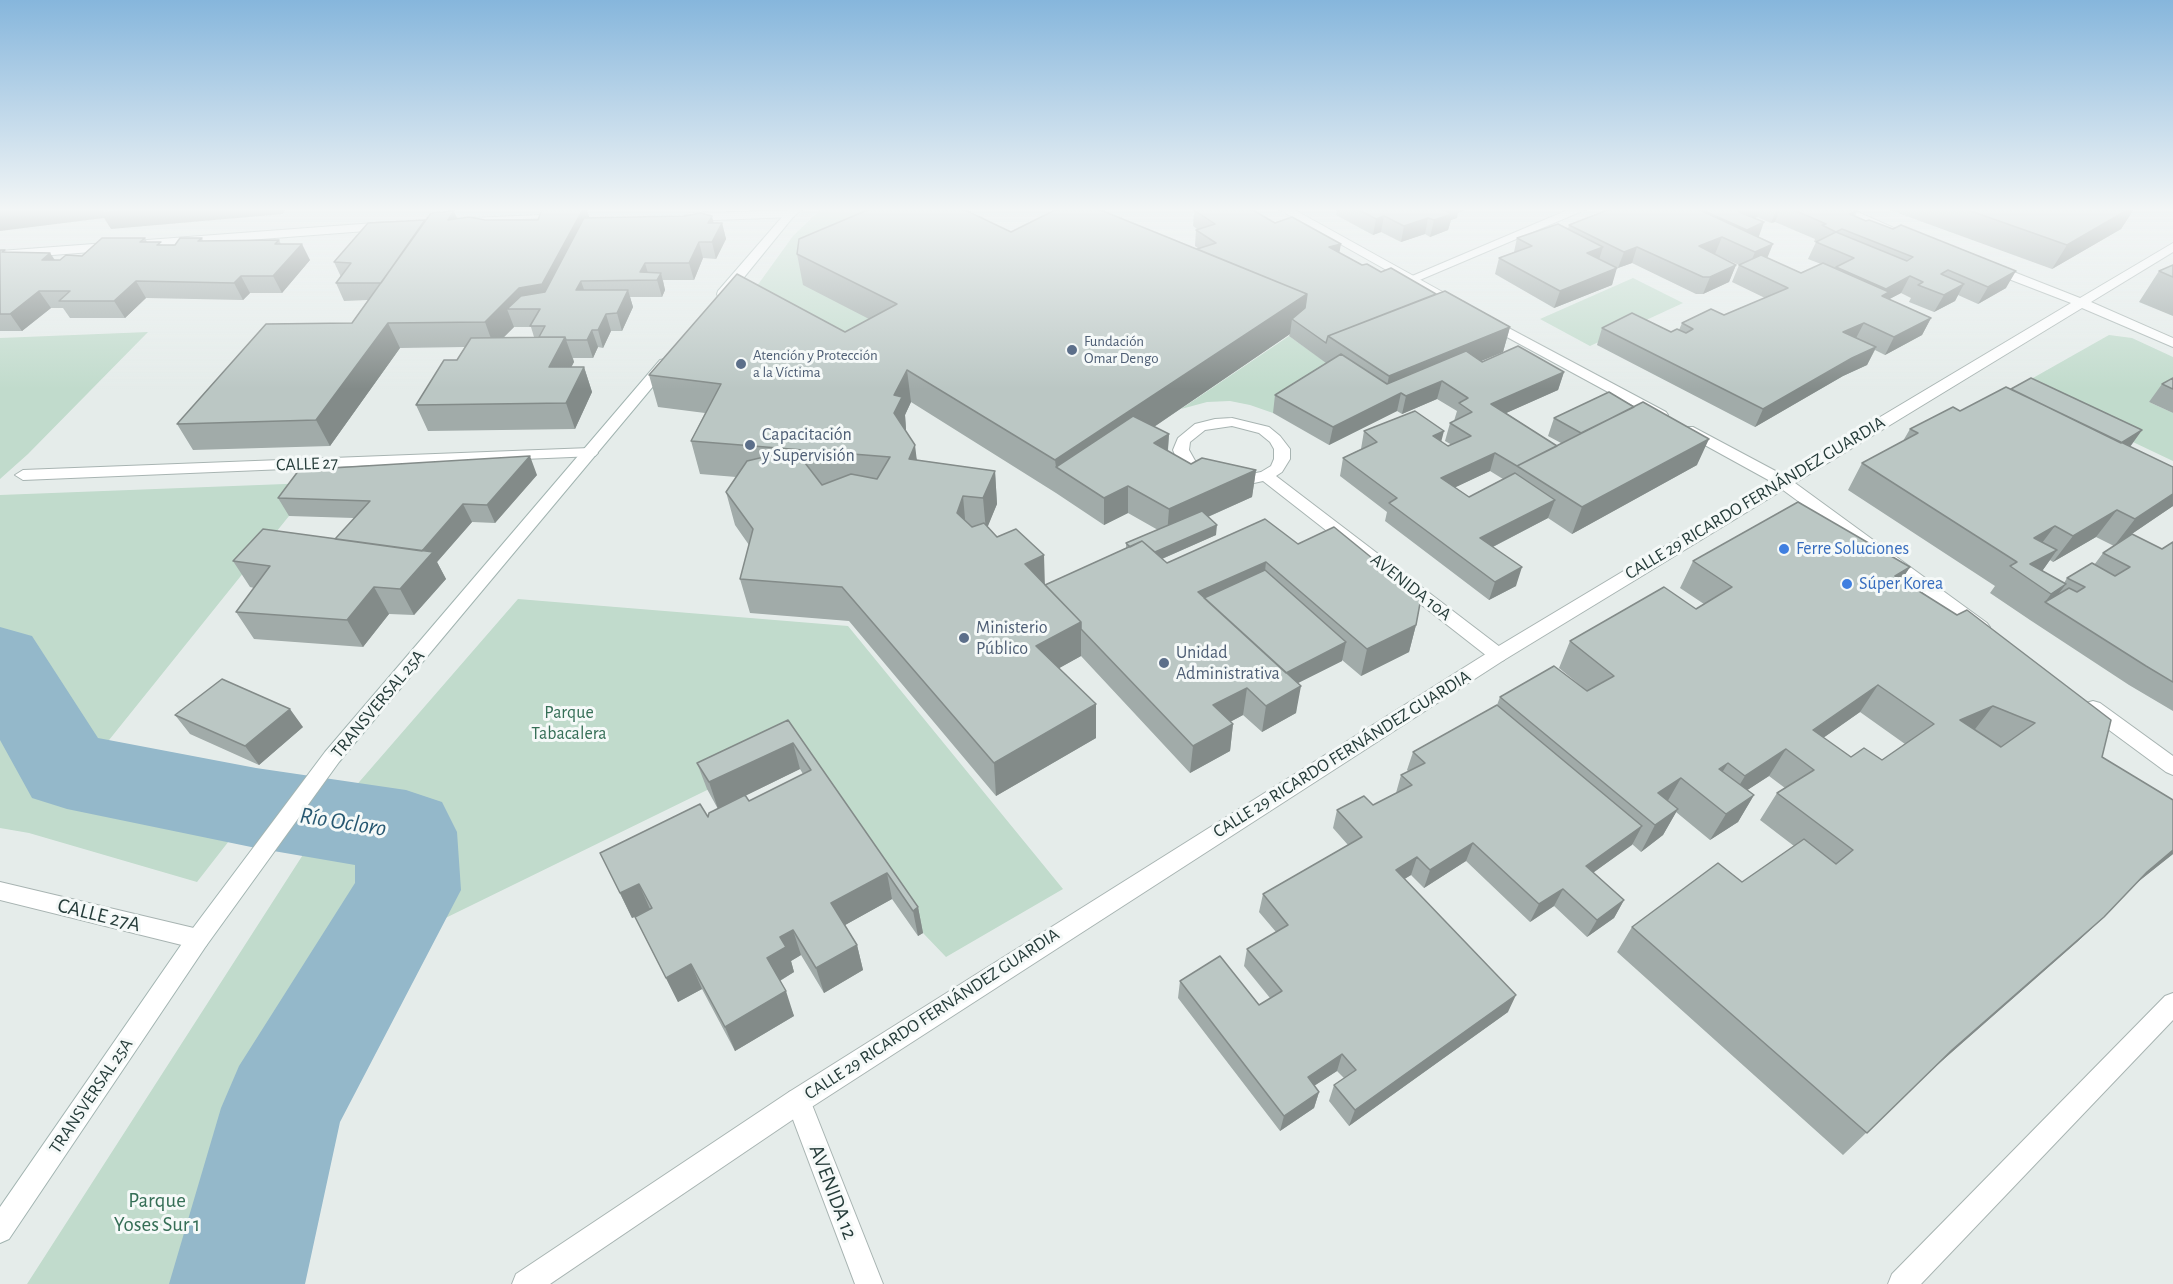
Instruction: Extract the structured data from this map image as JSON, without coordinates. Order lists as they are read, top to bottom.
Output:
{
  "streets": {
    "street": [
      "CALLE 27",
      "CALLE 29 RICARDO FERNÁNDEZ GUARDIA",
      "AVENIDA 10A",
      "TRANSVERSAL 25A",
      "CALLE 27A",
      "AVENIDA 12"
    ]
  },
  "crossings": [
    ["CALLE 27", "TRANSVERSAL 25A"],
    ["CALLE 29 RICARDO FERNÁNDEZ GUARDIA", "AVENIDA 10A"],
    ["CALLE 29 RICARDO FERNÁNDEZ GUARDIA", "AVENIDA 12"],
    ["TRANSVERSAL 25A", "CALLE 27A"]
  ],
  "water": ["Río Ocloro"],
  "parks": ["Parque Tabacalera", "Parque Yoses Sur 1"],
  "places": [
    "Fundación Omar Dengo",
    "Atención y Protección a la Víctima",
    "Capacitación y Supervisión",
    "Ferre Soluciones",
    "Súper Korea",
    "Ministerio Público",
    "Unidad Administrativa"
  ]
}
